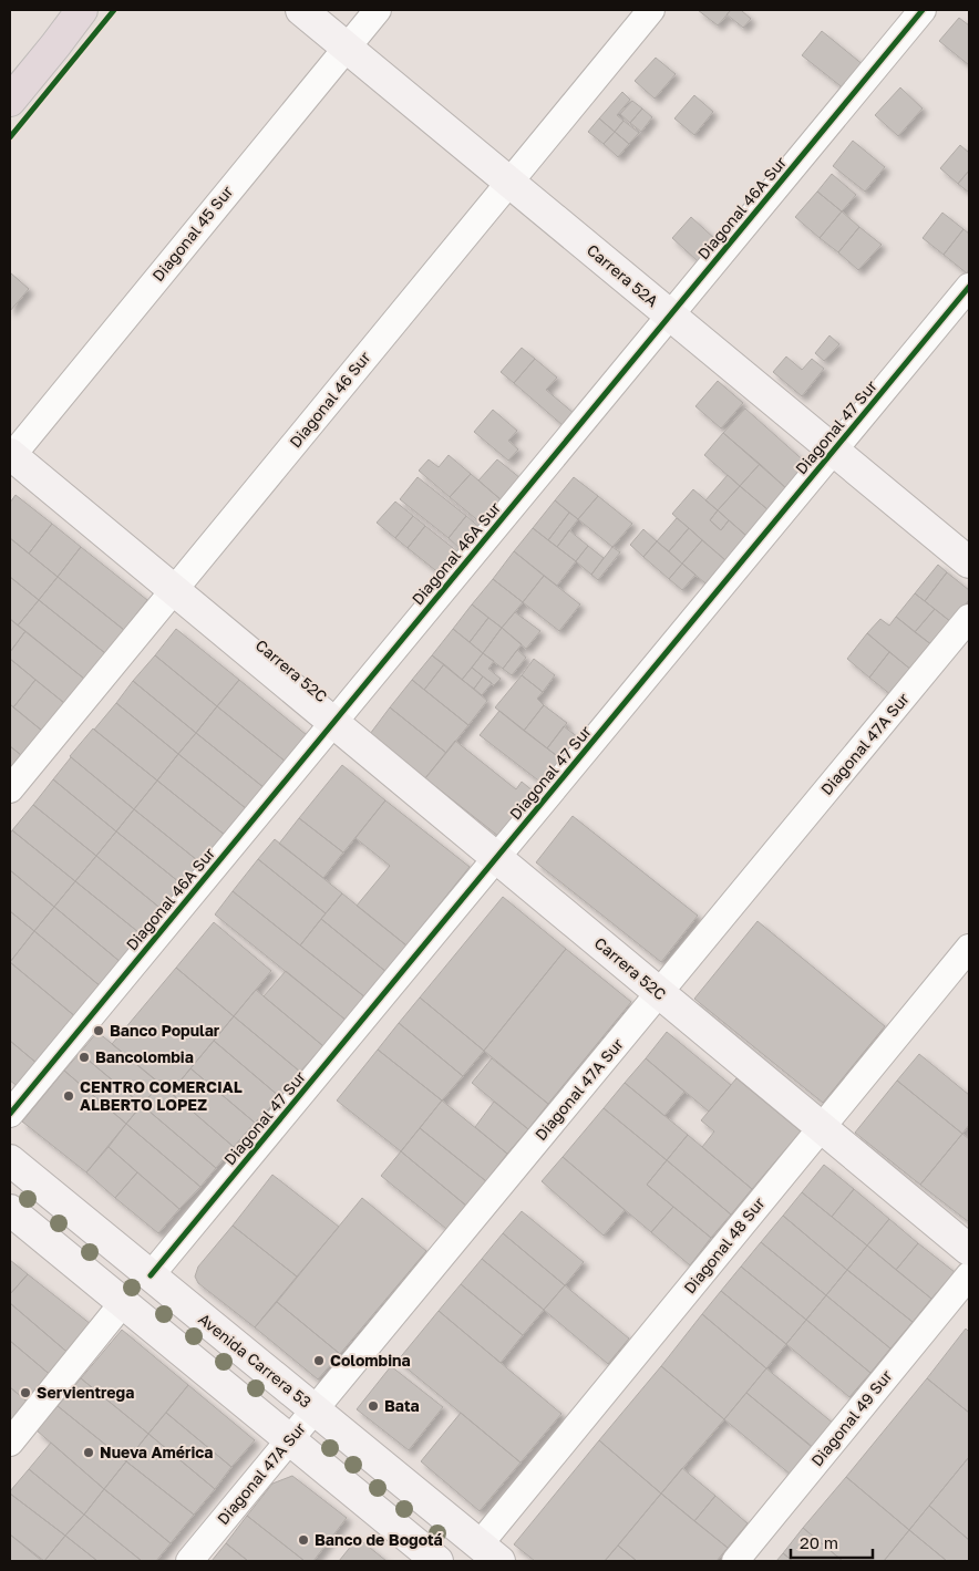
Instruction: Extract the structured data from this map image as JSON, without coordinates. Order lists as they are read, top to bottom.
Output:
{
  "streets": {
    "street": [
      "Diagonal 46A Sur",
      "Diagonal 45 Sur",
      "Carrera 52A",
      "Diagonal 46 Sur",
      "Diagonal 47 Sur",
      "Carrera 52C",
      "Diagonal 47A Sur",
      "Diagonal 48 Sur",
      "Avenida Carrera 53",
      "Diagonal 49 Sur"
    ]
  },
  "crossings": [
    ["Diagonal 46A Sur", "Carrera 52A"],
    ["Diagonal 46A Sur", "Carrera 52C"],
    ["Diagonal 45 Sur", "Carrera 52A"],
    ["Diagonal 45 Sur", "Carrera 52C"],
    ["Carrera 52A", "Diagonal 46 Sur"],
    ["Carrera 52A", "Diagonal 47 Sur"],
    ["Diagonal 46 Sur", "Carrera 52C"],
    ["Diagonal 47 Sur", "Carrera 52C"],
    ["Diagonal 47 Sur", "Avenida Carrera 53"],
    ["Carrera 52C", "Diagonal 47A Sur"],
    ["Carrera 52C", "Diagonal 48 Sur"],
    ["Diagonal 47A Sur", "Avenida Carrera 53"],
    ["Diagonal 48 Sur", "Avenida Carrera 53"]
  ],
  "places": [
    "Banco Popular",
    "Bancolombia",
    "CENTRO COMERCIAL ALBERTO LOPEZ",
    "Colombina",
    "Servientrega",
    "Bata",
    "Nueva América",
    "Banco de Bogotá"
  ],
  "scale_bar": "20 m"
}
